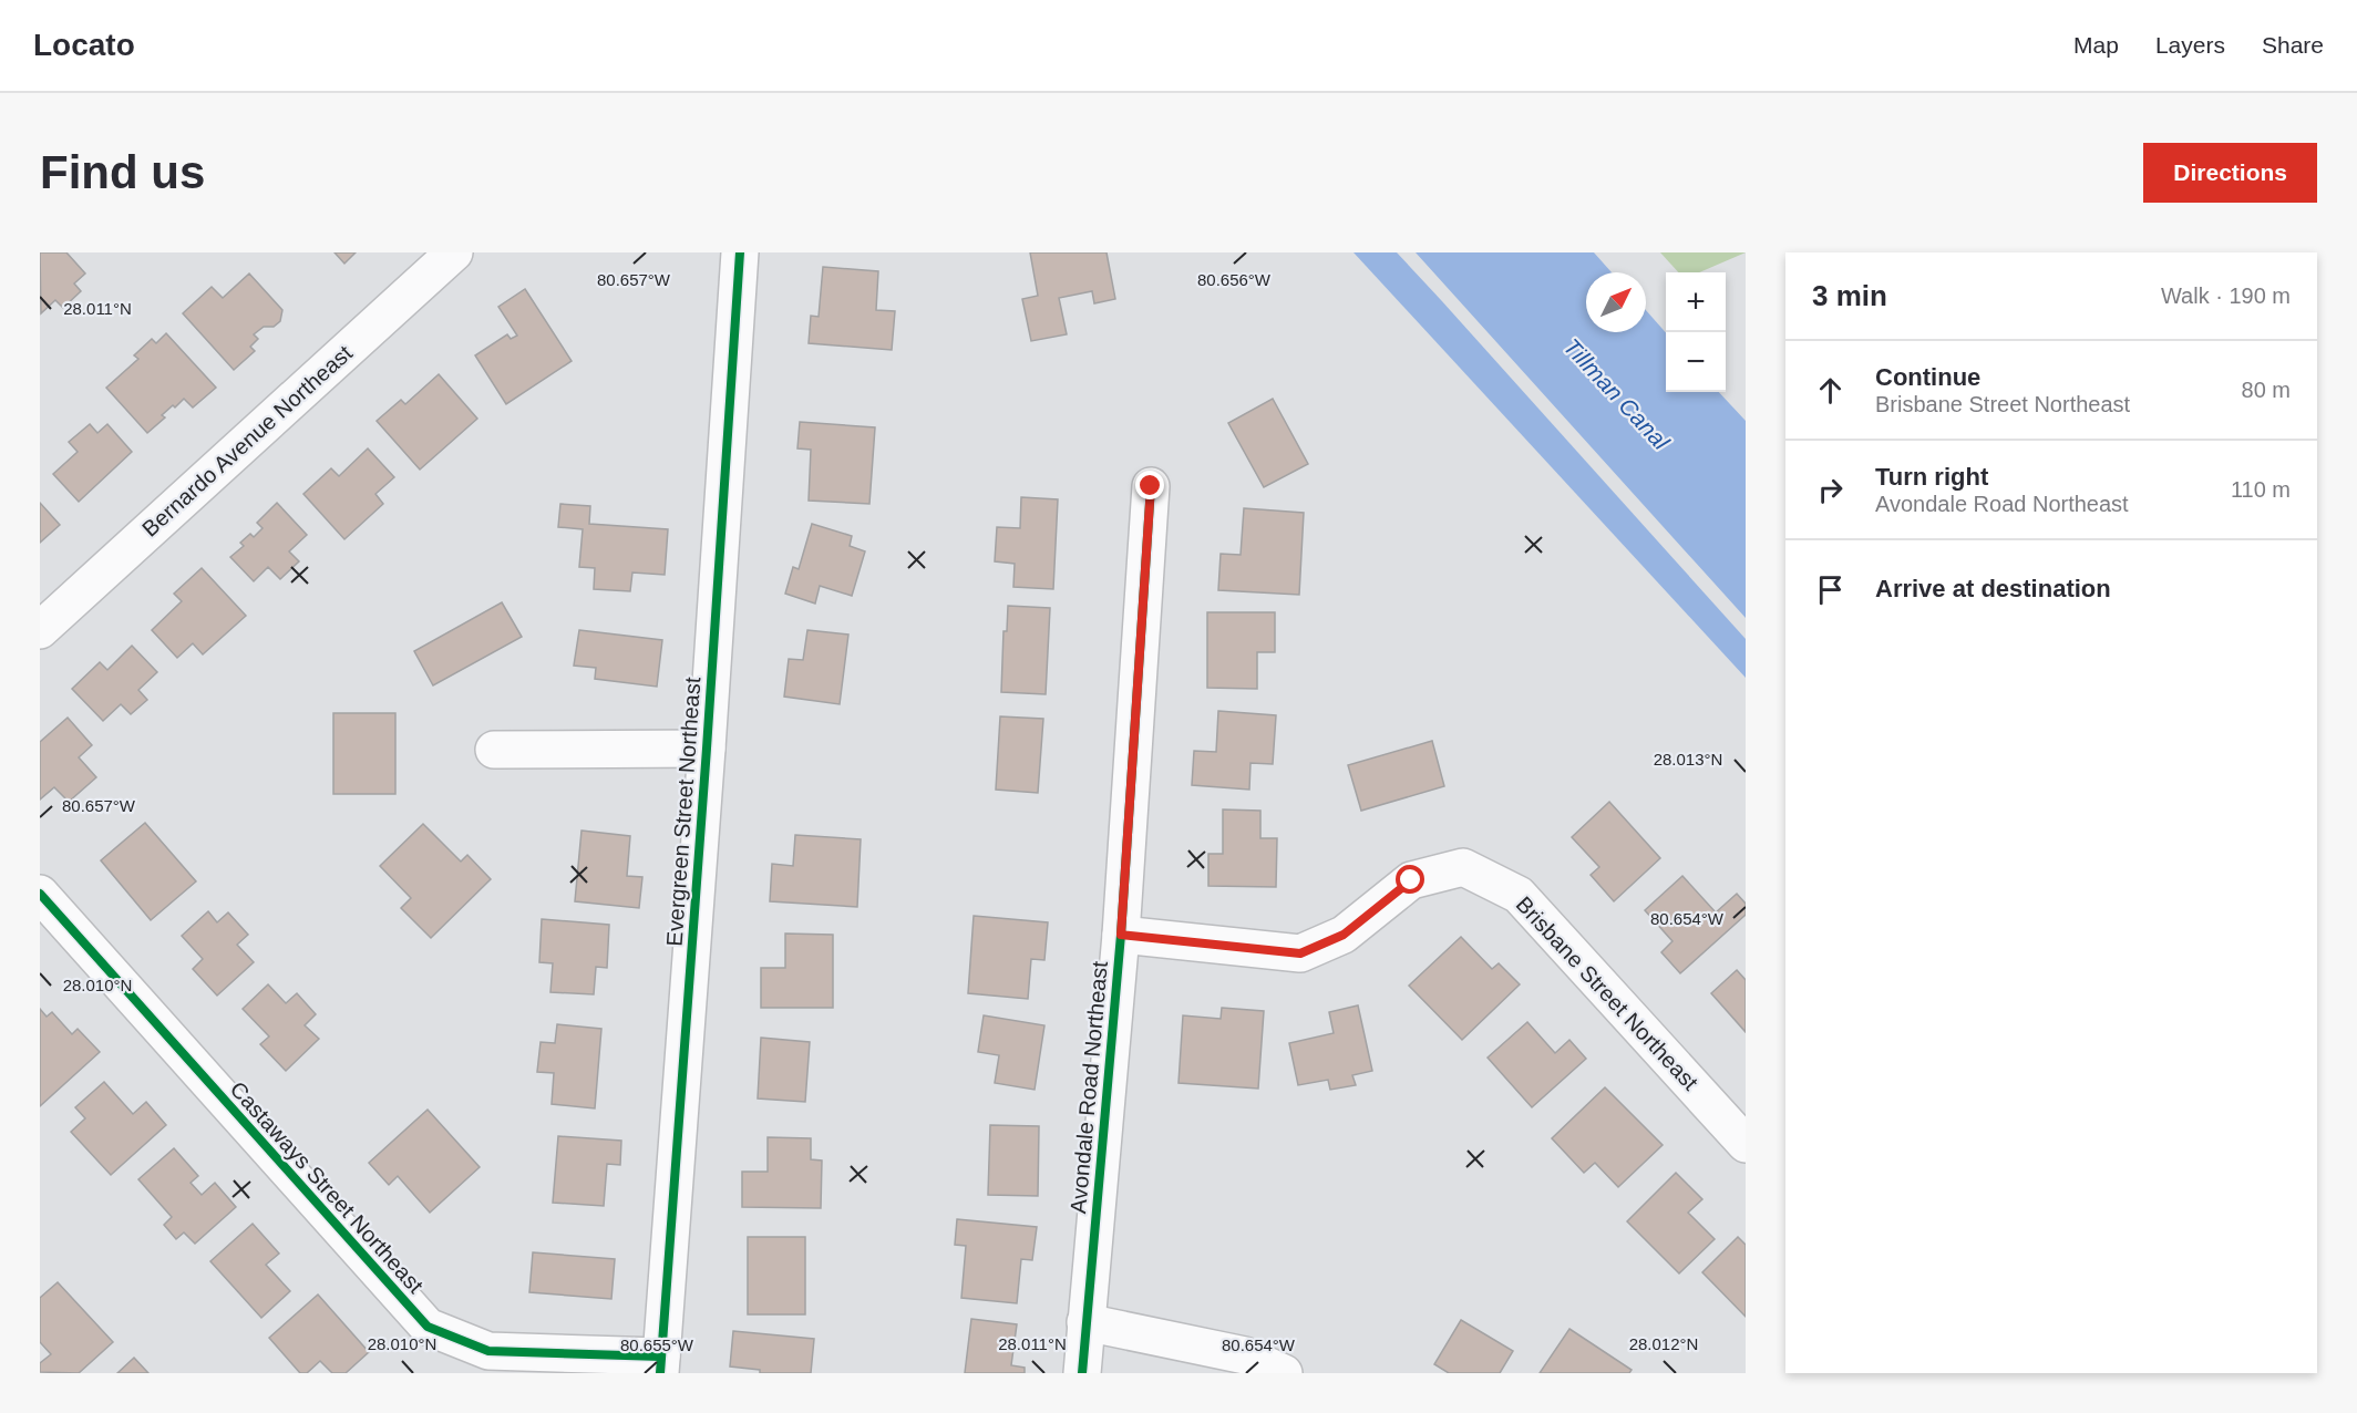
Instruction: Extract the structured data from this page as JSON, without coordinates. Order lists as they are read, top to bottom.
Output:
{
  "streets": {
    "street": [
      "Bernardo Avenue Northeast",
      "Evergreen Street Northeast",
      "Brisbane Street Northeast",
      "Avondale Road Northeast",
      "Castaways Street Northeast"
    ]
  },
  "crossings": [
    ["Evergreen Street Northeast", "Castaways Street Northeast"],
    ["Brisbane Street Northeast", "Avondale Road Northeast"]
  ],
  "water": ["Tillman Canal"],
  "north": "top right",
  "page": {
    "header": "Locato",
    "nav": ["Map", "Layers", "Share"],
    "buttons": "Directions",
    "title": "Find us",
    "heading": ["3 min", "Walk · 190 m"],
    "map_buttons": ["+", "−"],
    "list": [
      ["Continue", "Brisbane Street Northeast", "80 m"],
      ["Turn right", "Avondale Road Northeast", "110 m"],
      "Arrive at destination"
    ]
  },
  "coordinates": [
    "80.657°W",
    "80.656°W",
    "28.011°N",
    "28.013°N",
    "80.654°W",
    "28.010°N",
    "28.012°N",
    "80.655°W"
  ]
}
